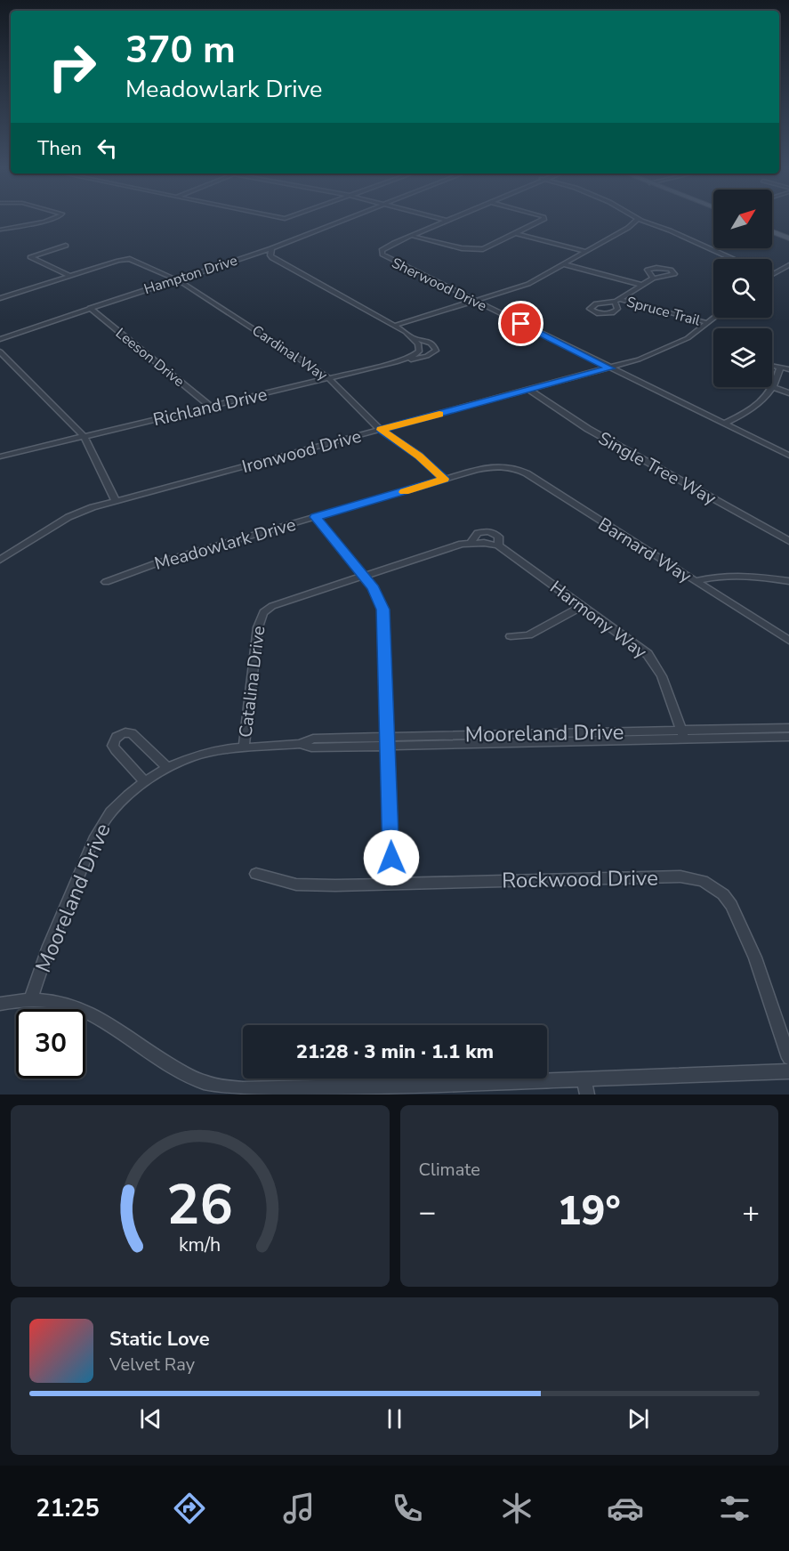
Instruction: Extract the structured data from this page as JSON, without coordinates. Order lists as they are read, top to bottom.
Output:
{
  "streets": {
    "street": [
      "Hampton Drive",
      "Sherwood Drive",
      "Spruce Trail",
      "Cardinal Way",
      "Leeson Drive",
      "Richland Drive",
      "Ironwood Drive",
      "Single Tree Way",
      "Meadowlark Drive",
      "Barnard Way",
      "Harmony Way",
      "Catalina Drive",
      "Mooreland Drive",
      "Rockwood Drive"
    ]
  },
  "crossings": [
    ["Hampton Drive", "Cardinal Way"],
    ["Hampton Drive", "Leeson Drive"],
    ["Sherwood Drive", "Ironwood Drive"],
    ["Spruce Trail", "Ironwood Drive"],
    ["Cardinal Way", "Richland Drive"],
    ["Cardinal Way", "Ironwood Drive"],
    ["Cardinal Way", "Meadowlark Drive"],
    ["Leeson Drive", "Richland Drive"],
    ["Ironwood Drive", "Single Tree Way"],
    ["Meadowlark Drive", "Barnard Way"],
    ["Harmony Way", "Catalina Drive"],
    ["Harmony Way", "Mooreland Drive"],
    ["Catalina Drive", "Mooreland Drive"]
  ],
  "north": "top right",
  "page": {
    "turn": ["370 m", "Meadowlark Drive"],
    "then": "Then",
    "limit": "30",
    "trip": "21:28 · 3 min · 1.1 km",
    "tile": "Climate",
    "heat": ["−", "19°", "+"],
    "song": ["Static Love", "Velvet Ray"],
    "tabs": "21:25",
    "gauge": ["26", "km/h"]
  }
}
